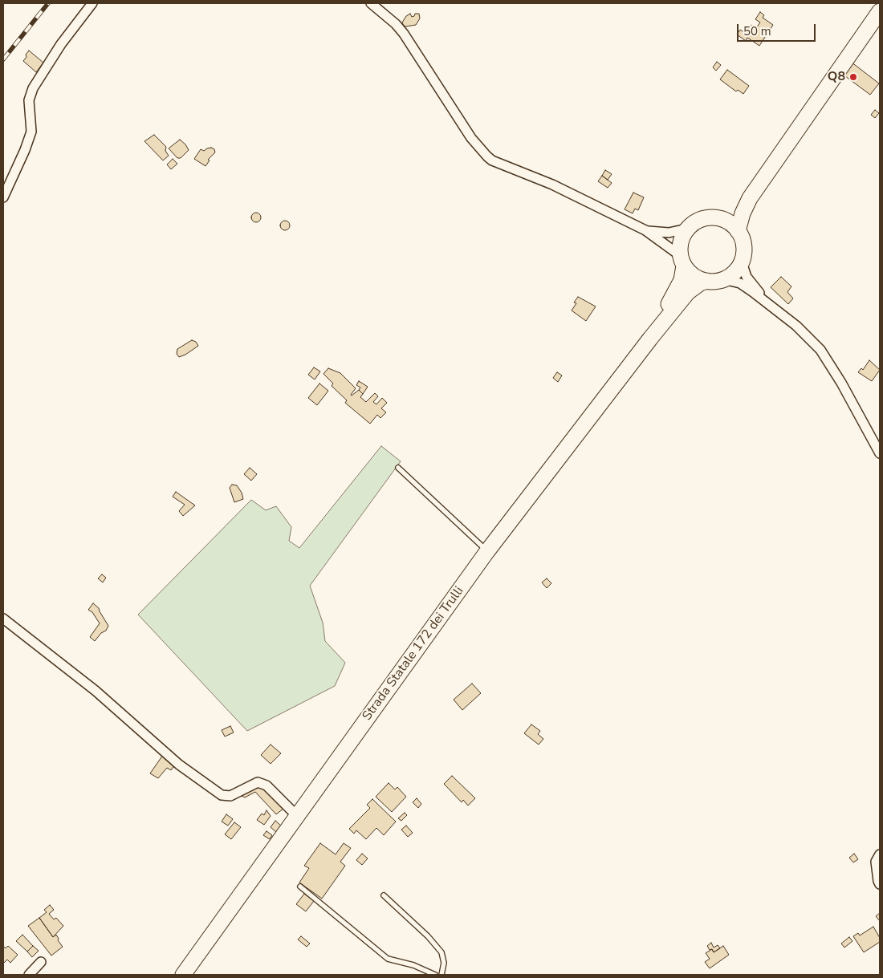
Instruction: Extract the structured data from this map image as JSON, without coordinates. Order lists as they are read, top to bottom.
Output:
{
  "streets": {
    "main road": ["Strada Statale 172 dei Trulli"]
  },
  "places": ["Q8"],
  "scale_bar": "50 m"
}
